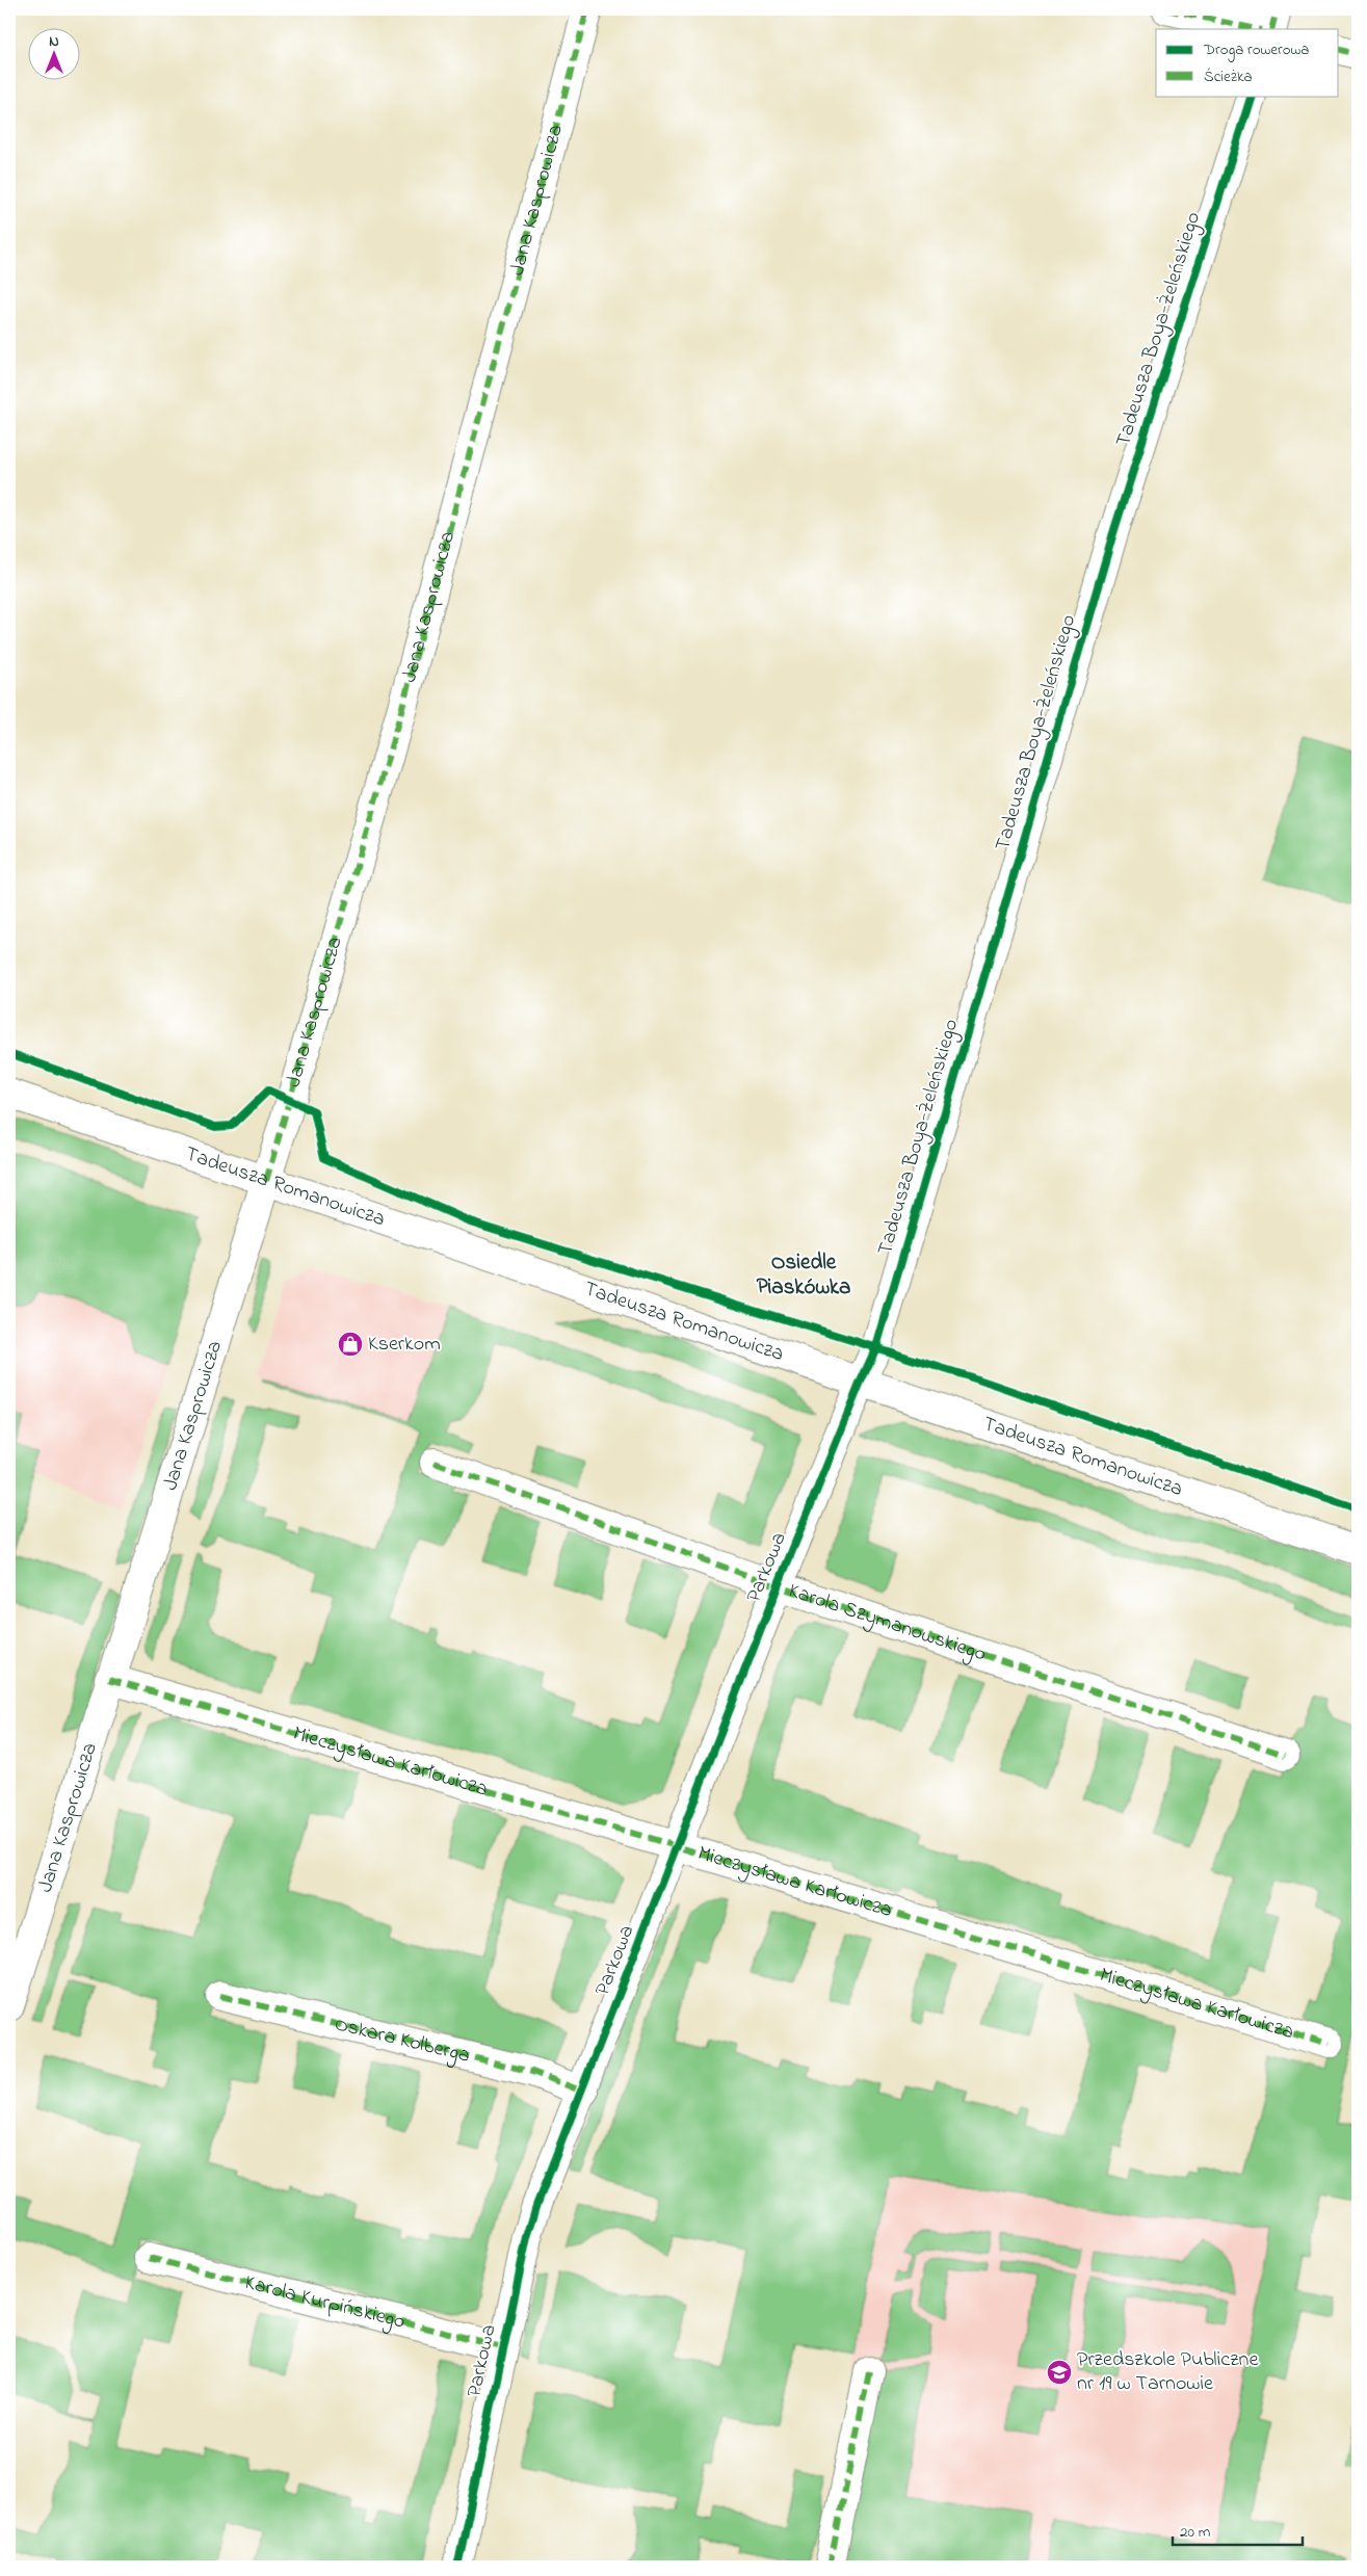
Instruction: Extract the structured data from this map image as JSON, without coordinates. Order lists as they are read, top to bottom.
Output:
{
  "streets": {
    "street": [
      "Jana Kasprowicza",
      "Tadeusza Boya-Żeleńskiego",
      "Tadeusza Romanowicza",
      "Parkowa",
      "Karola Szymanowskiego",
      "Mieczysława Karłowicza",
      "Oskara Kolberga",
      "Karola Kurpińskiego"
    ]
  },
  "crossings": [
    ["Jana Kasprowicza", "Tadeusza Romanowicza"],
    ["Jana Kasprowicza", "Mieczysława Karłowicza"],
    ["Tadeusza Boya-Żeleńskiego", "Tadeusza Romanowicza"],
    ["Tadeusza Boya-Żeleńskiego", "Parkowa"],
    ["Tadeusza Romanowicza", "Parkowa"],
    ["Parkowa", "Karola Szymanowskiego"],
    ["Parkowa", "Mieczysława Karłowicza"],
    ["Parkowa", "Oskara Kolberga"],
    ["Parkowa", "Karola Kurpińskiego"]
  ],
  "districts": ["Osiedle Piaskówka"],
  "places": {
    "shop": ["Kserkom"],
    "school or university": ["Przedszkole Publiczne nr 19 w Tarnowie"]
  },
  "legend": ["Droga rowerowa", "Ścieżka"],
  "scale_bar": "20 m",
  "north": "top"
}
